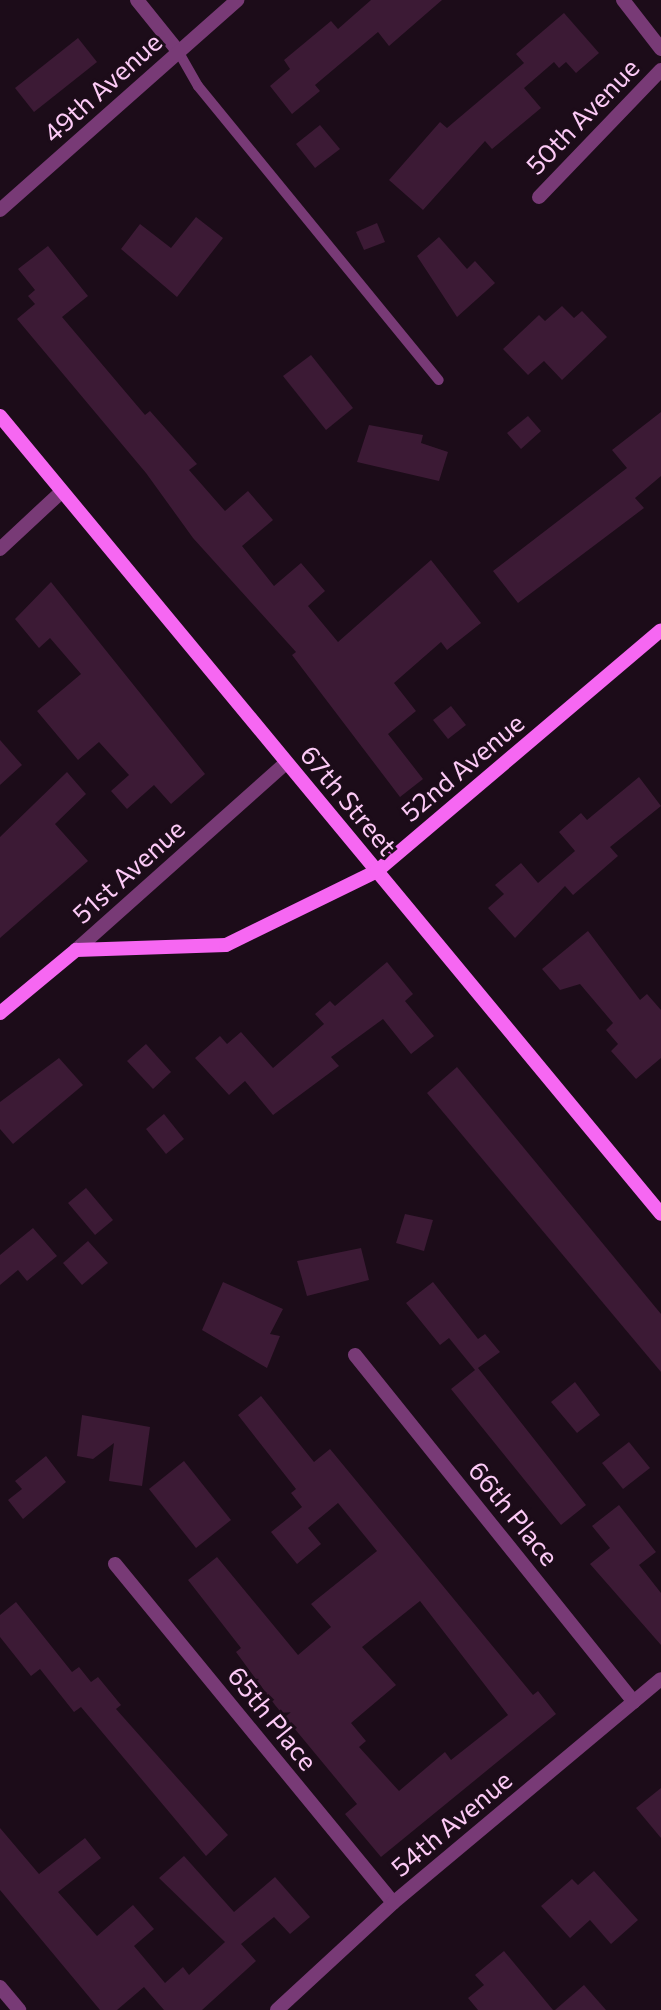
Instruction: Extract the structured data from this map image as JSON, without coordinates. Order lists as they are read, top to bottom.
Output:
{
  "streets": {
    "street": [
      "49th Avenue",
      "50th Avenue",
      "52nd Avenue",
      "67th Street",
      "51st Avenue",
      "66th Place",
      "65th Place",
      "54th Avenue"
    ]
  },
  "crossings": [
    ["52nd Avenue", "67th Street"],
    ["52nd Avenue", "51st Avenue"],
    ["67th Street", "51st Avenue"],
    ["66th Place", "54th Avenue"],
    ["65th Place", "54th Avenue"]
  ]
}
